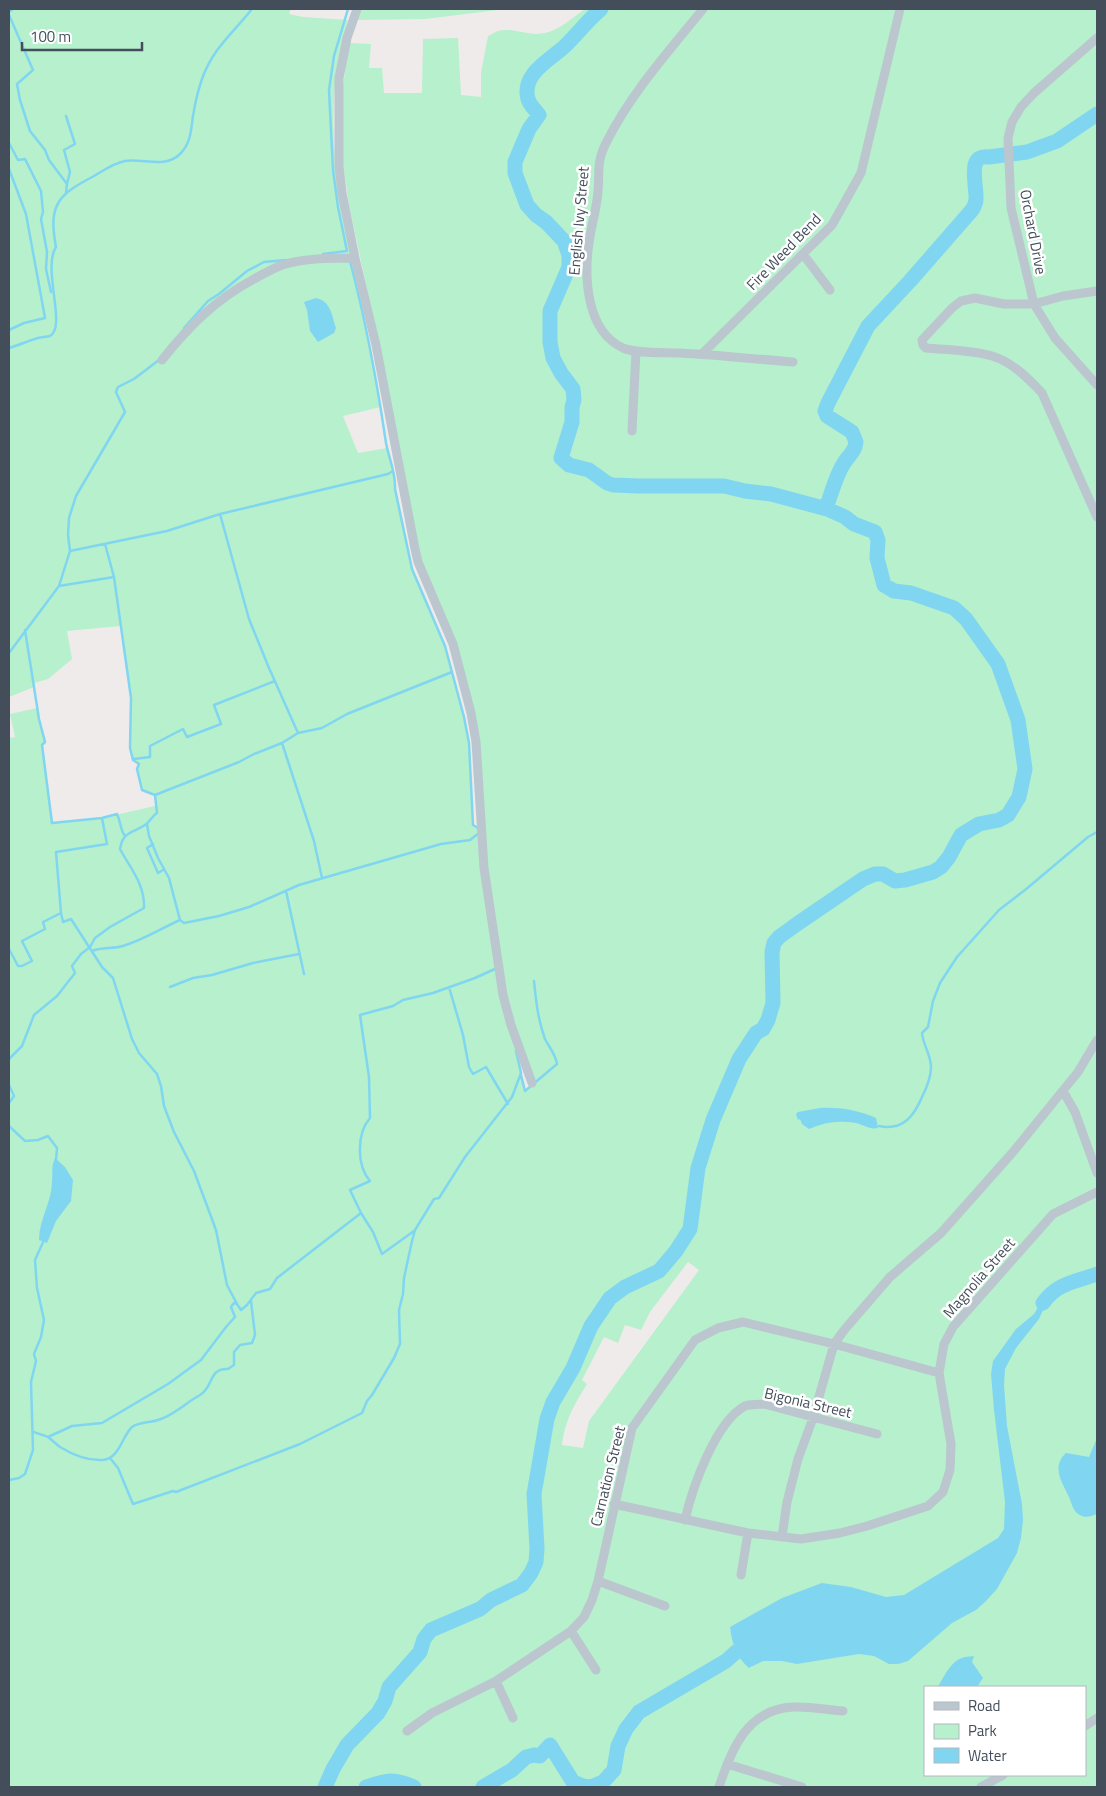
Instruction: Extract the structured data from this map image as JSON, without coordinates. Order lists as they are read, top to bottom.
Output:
{
  "streets": {
    "street": [
      "English Ivy Street",
      "Orchard Drive",
      "Fire Weed Bend",
      "Magnolia Street",
      "Bigonia Street",
      "Carnation Street"
    ]
  },
  "crossings": [
    ["English Ivy Street", "Fire Weed Bend"],
    ["Magnolia Street", "Bigonia Street"],
    ["Magnolia Street", "Carnation Street"]
  ],
  "legend": ["Road", "Park", "Water"],
  "scale_bar": "100 m"
}
